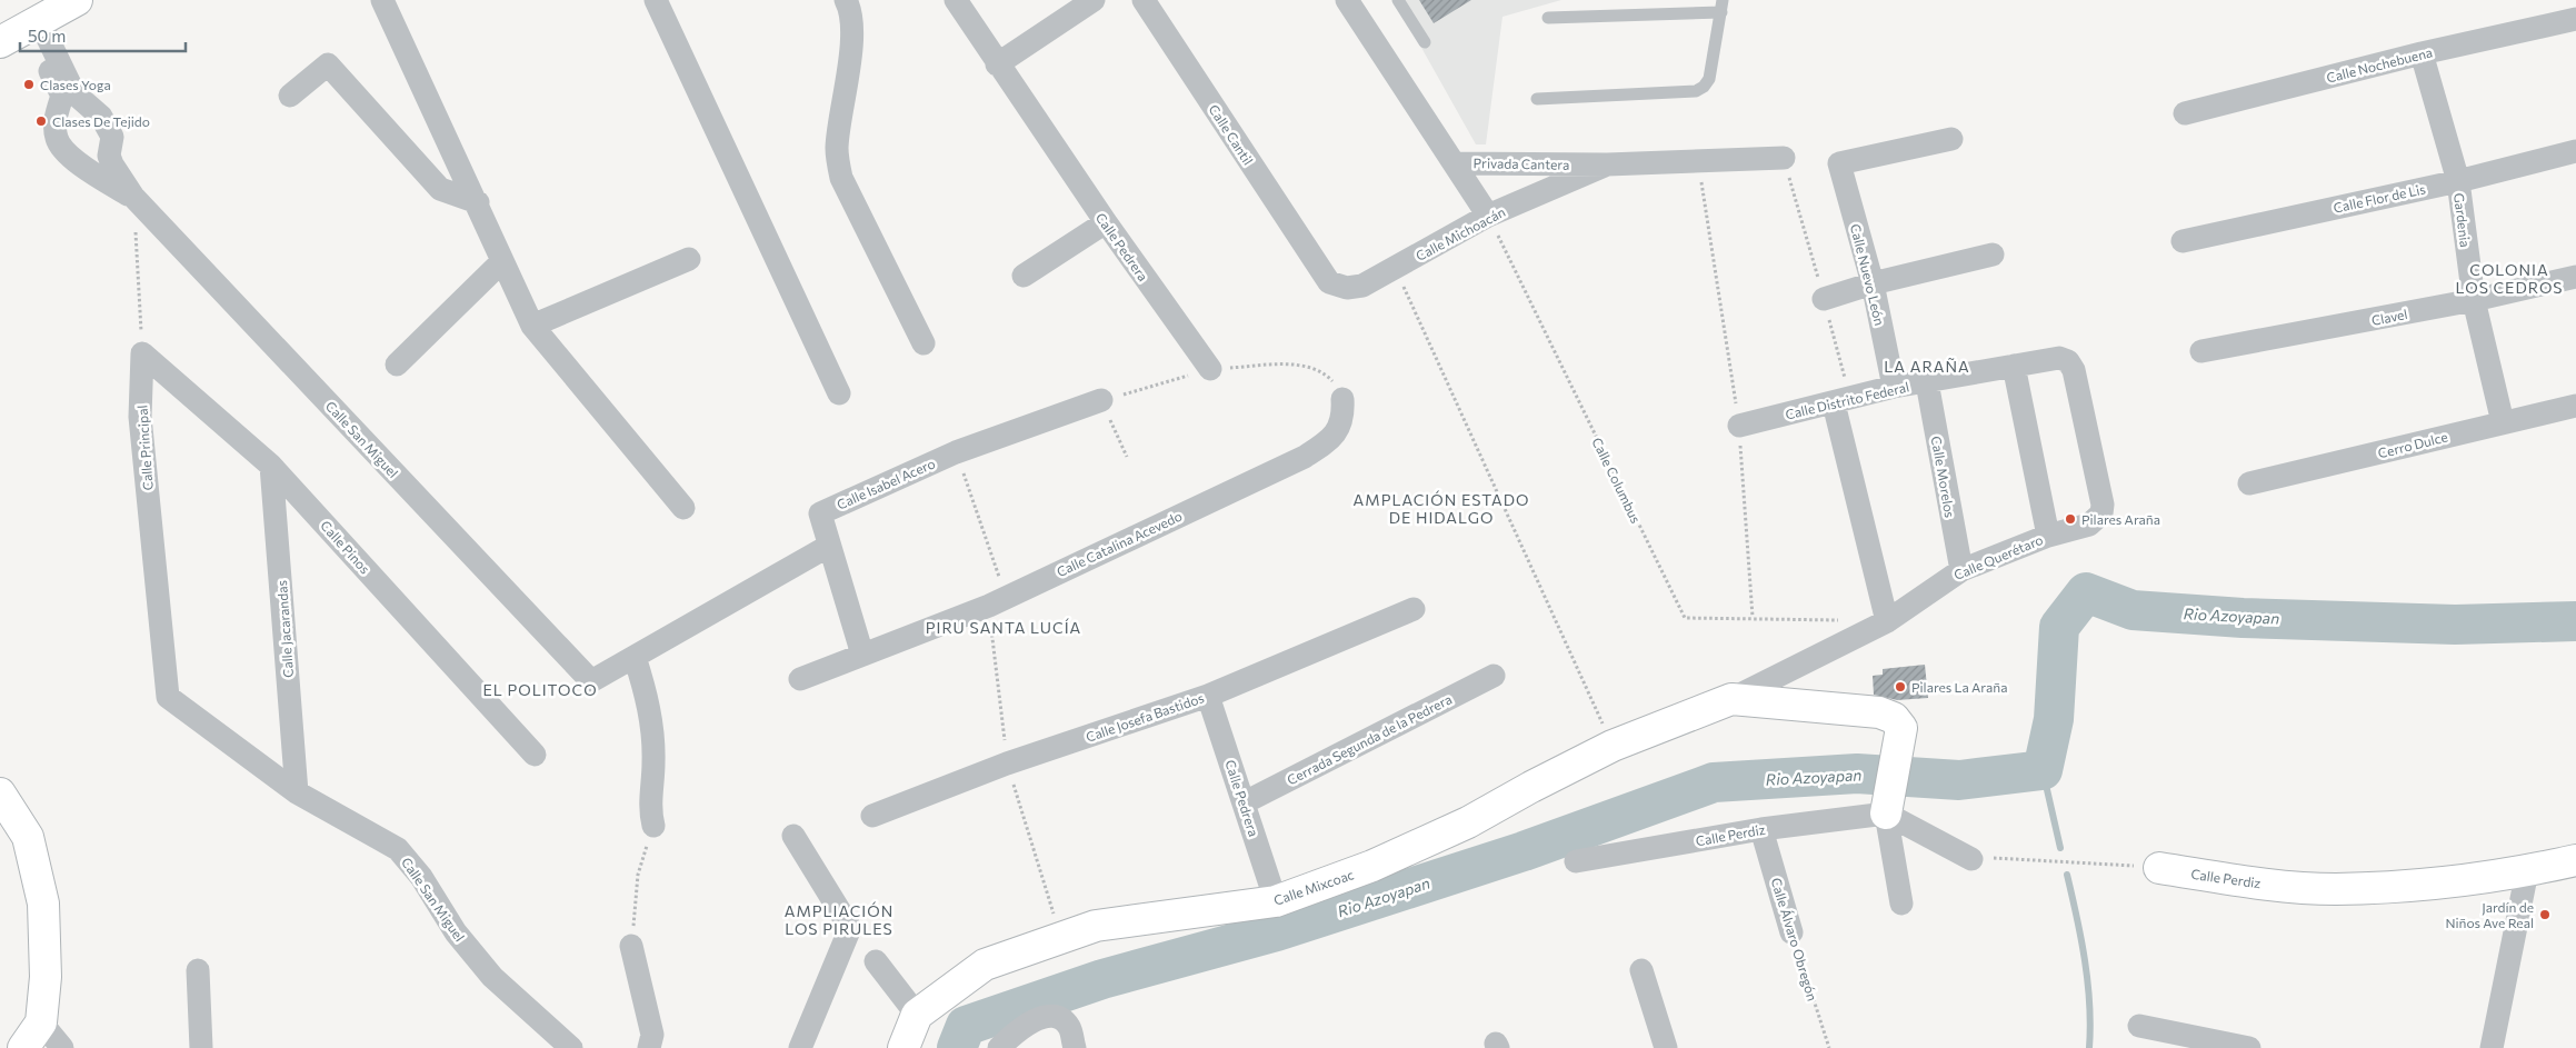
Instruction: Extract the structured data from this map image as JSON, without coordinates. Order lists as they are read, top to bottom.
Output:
{
  "streets": {
    "street": [
      "Calle Nochebuena",
      "Calle Cantil",
      "Privada Cantera",
      "Calle Flor de Lis",
      "Gardenia",
      "Calle Michoacán",
      "Calle Pedrera",
      "Calle Nuevo León",
      "Clavel",
      "Calle Distrito Federal",
      "Calle San Miguel",
      "Cerro Dulce",
      "Calle Principal",
      "Calle Morelos",
      "Calle Isabel Acero",
      "Calle Catalina Acevedo",
      "Calle Pinos",
      "Calle Querétaro",
      "Calle Jacarandas",
      "Calle Josefa Bastidos",
      "Cerrada Segunda de la Pedrera",
      "Calle Perdiz",
      "Calle Mixcoac",
      "Calle Álvaro Obregón"
    ],
    "path": ["Calle Columbus"]
  },
  "crossings": [
    ["Calle Nochebuena", "Gardenia"],
    ["Calle Cantil", "Calle Michoacán"],
    ["Privada Cantera", "Calle Michoacán"],
    ["Calle Flor de Lis", "Gardenia"],
    ["Gardenia", "Clavel"],
    ["Gardenia", "Cerro Dulce"],
    ["Calle Michoacán", "Calle Columbus"],
    ["Calle Pedrera", "Calle Josefa Bastidos"],
    ["Calle Pedrera", "Cerrada Segunda de la Pedrera"],
    ["Calle Pedrera", "Calle Mixcoac"],
    ["Calle Nuevo León", "Calle Distrito Federal"],
    ["Calle Distrito Federal", "Calle Morelos"],
    ["Calle Distrito Federal", "Calle Querétaro"],
    ["Calle San Miguel", "Calle Principal"],
    ["Calle San Miguel", "Calle Jacarandas"],
    ["Calle Principal", "Calle Pinos"],
    ["Calle Morelos", "Calle Querétaro"],
    ["Calle Pinos", "Calle Jacarandas"],
    ["Calle Querétaro", "Calle Mixcoac"],
    ["Calle Perdiz", "Calle Álvaro Obregón"]
  ],
  "districts": [
    "COLONIA LOS CEDROS",
    "LA ARAÑA",
    "AMPLACIÓN ESTADO DE HIDALGO",
    "PIRU SANTA LUCÍA",
    "EL POLITOCO",
    "AMPLIACIÓN LOS PIRULES"
  ],
  "water": ["Rio Azoyapan"],
  "places": [
    "Clases Yoga",
    "Clases De Tejido",
    "Pilares Araña",
    "Pilares La Araña",
    "Jardín de Niños Ave Real"
  ],
  "scale_bar": "50 m"
}
